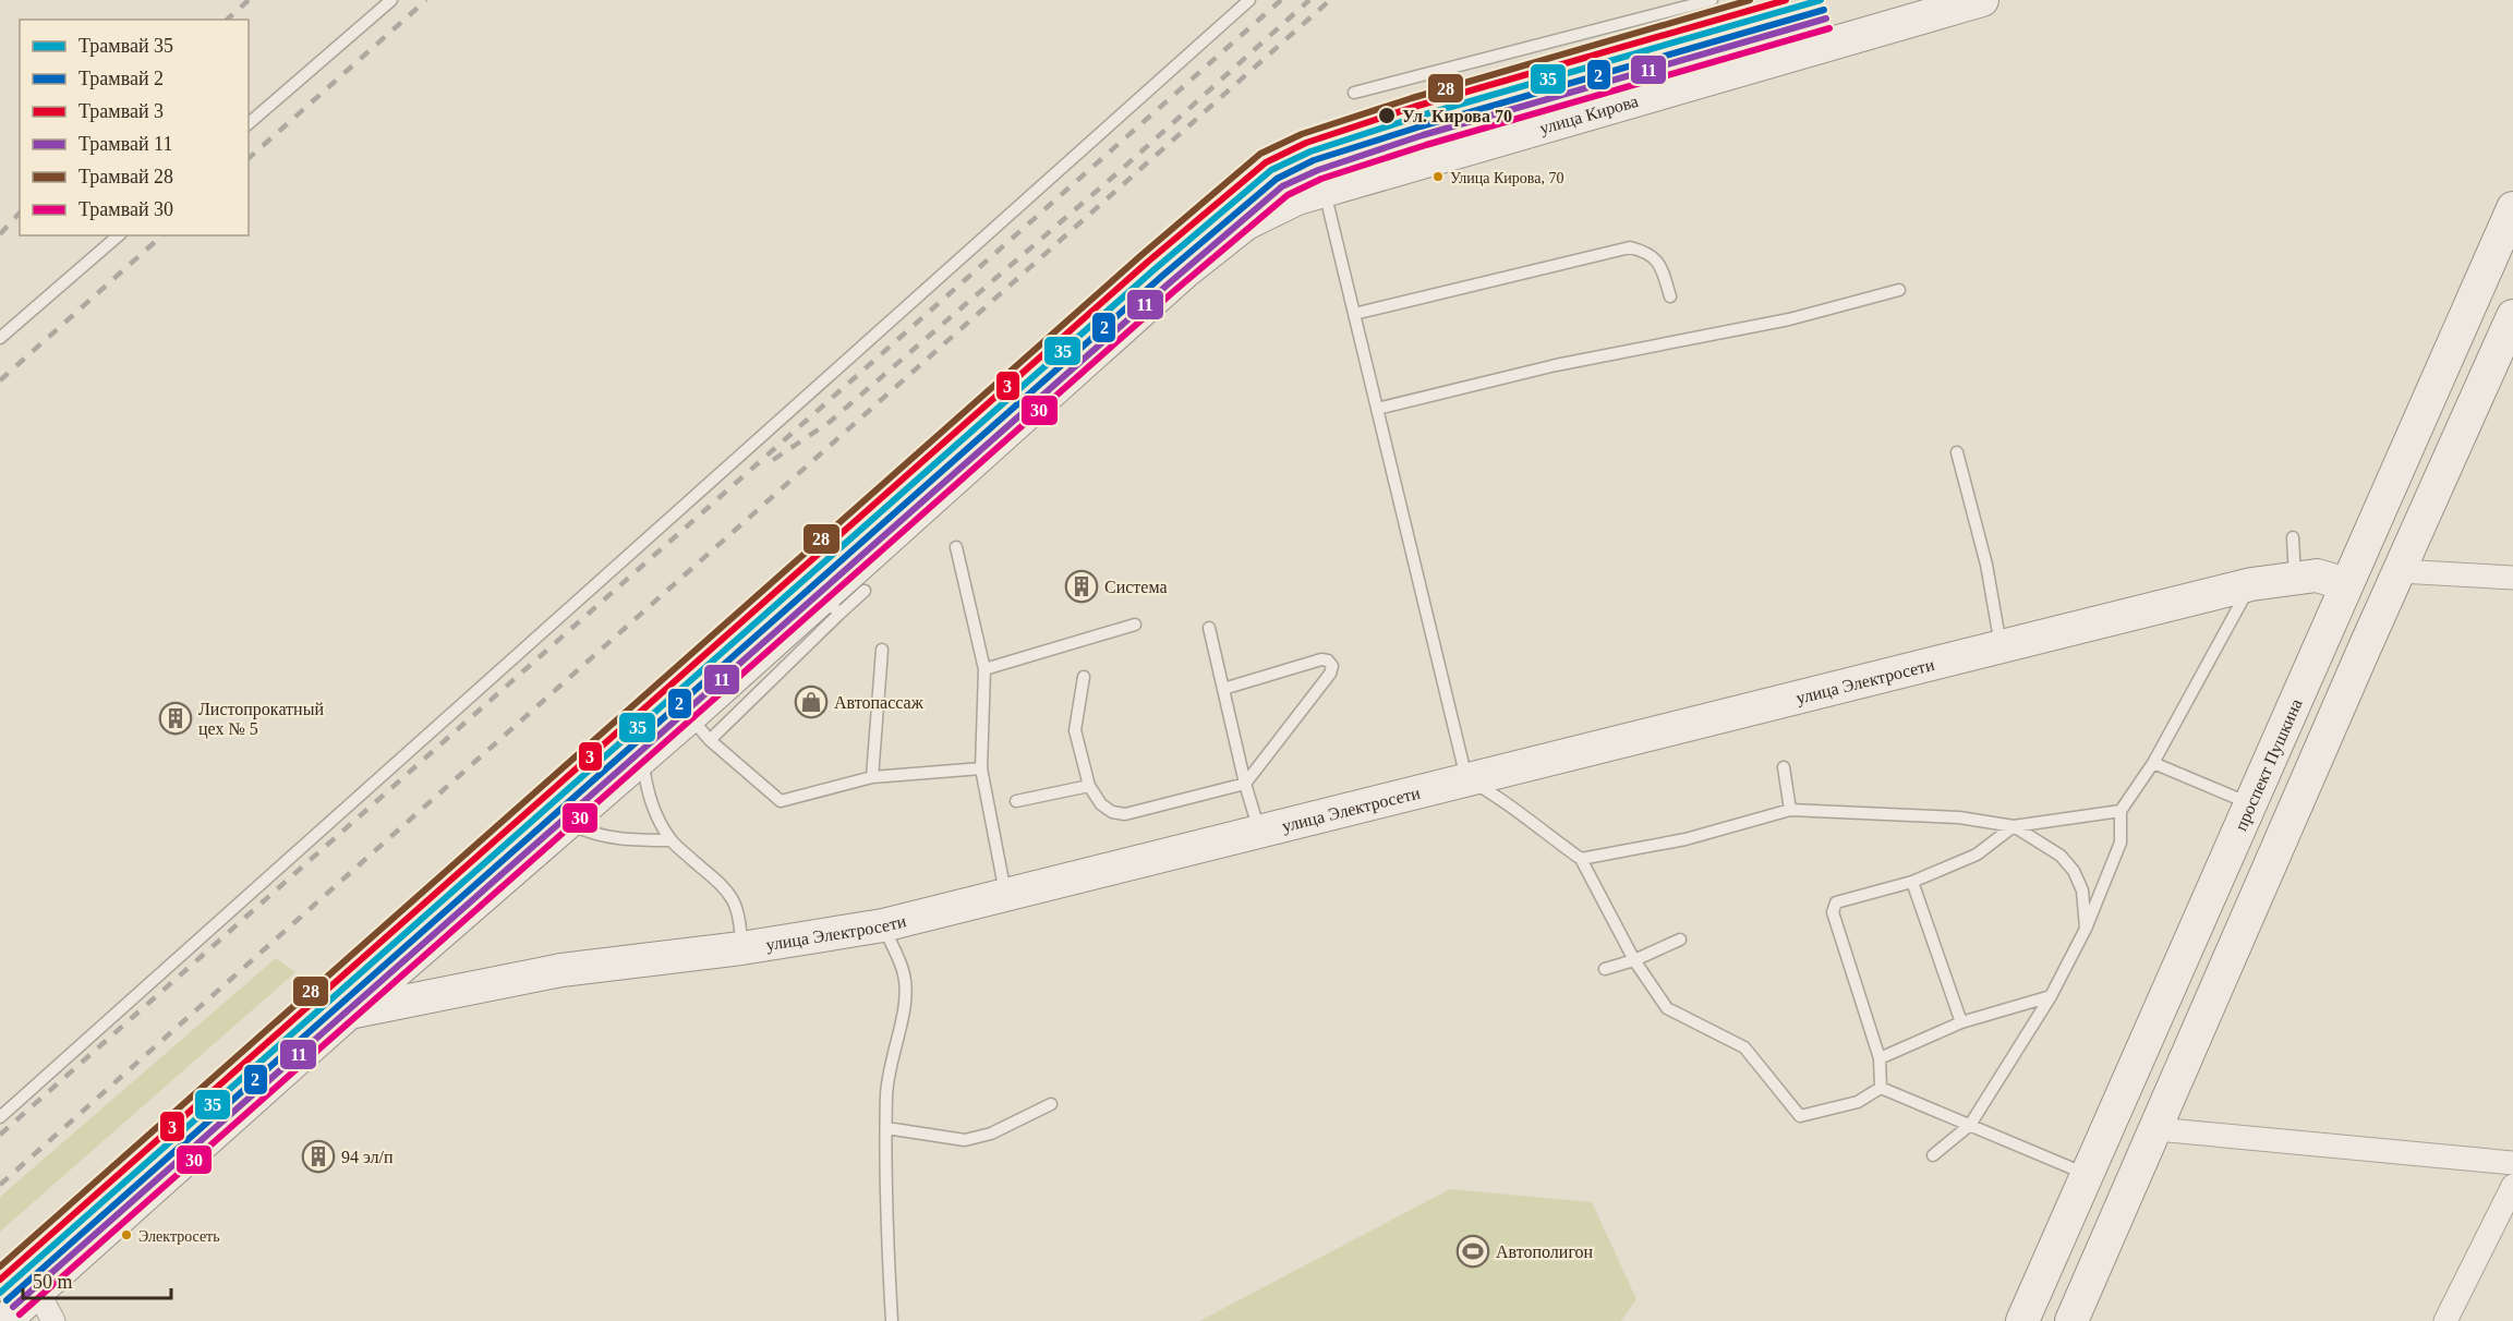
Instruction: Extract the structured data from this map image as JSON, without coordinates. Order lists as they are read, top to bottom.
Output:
{
  "streets": {
    "main road": ["улица Кирова", "улица Электросети", "проспект Пушкина"]
  },
  "crossings": [
    ["улица Кирова", "улица Электросети"],
    ["улица Электросети", "проспект Пушкина"]
  ],
  "places": {
    "other": ["Ул. Кирова 70", "Улица Кирова, 70", "Электросеть"],
    "building": ["Система", "Листопрокатный цех № 5", "94 эл/п"],
    "shop": ["Автопассаж"],
    "sports": ["Автополигон"]
  },
  "lines": [
    "tram line 35",
    "tram line 3",
    "tram line 28",
    "tram line 2",
    "tram line 11",
    "tram line 30"
  ],
  "legend": [
    "Трамвай 35",
    "Трамвай 2",
    "Трамвай 3",
    "Трамвай 11",
    "Трамвай 28",
    "Трамвай 30"
  ],
  "scale_bar": "50 m"
}
